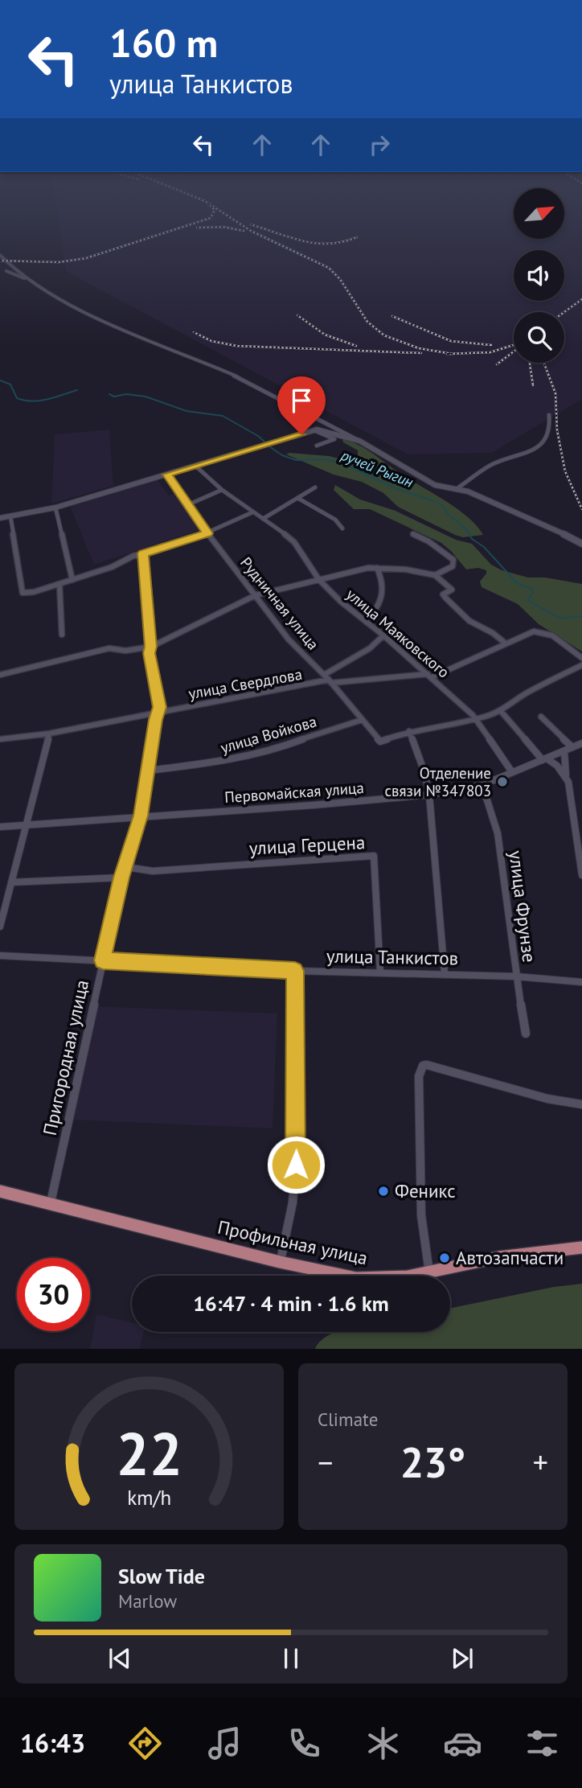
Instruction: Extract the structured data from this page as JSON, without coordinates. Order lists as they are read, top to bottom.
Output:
{
  "streets": {
    "main road": ["Профильная улица"],
    "street": [
      "Рудничная улица",
      "улица Маяковского",
      "улица Свердлова",
      "улица Войкова",
      "Первомайская улица",
      "улица Герцена",
      "улица Фрунзе",
      "улица Танкистов",
      "Пригородная улица"
    ]
  },
  "crossings": [
    ["Рудничная улица", "улица Свердлова"],
    ["Рудничная улица", "улица Войкова"],
    ["улица Маяковского", "улица Свердлова"],
    ["улица Маяковского", "Первомайская улица"],
    ["улица Свердлова", "Пригородная улица"],
    ["улица Войкова", "Пригородная улица"],
    ["Первомайская улица", "улица Фрунзе"],
    ["Первомайская улица", "Пригородная улица"],
    ["улица Герцена", "улица Танкистов"],
    ["улица Герцена", "Пригородная улица"],
    ["улица Фрунзе", "улица Танкистов"],
    ["улица Танкистов", "Пригородная улица"],
    ["Пригородная улица", "Профильная улица"]
  ],
  "water": ["ручей Рыгин"],
  "places": ["Отделение связи №347803", "Феникс", "Автозапчасти"],
  "north": "top right",
  "page": {
    "turn": ["160 m", "улица Танкистов"],
    "limit": "30",
    "trip": "16:47 · 4 min · 1.6 km",
    "tile": "Climate",
    "heat": ["−", "23°", "+"],
    "song": ["Slow Tide", "Marlow"],
    "tabs": "16:43",
    "gauge": ["22", "km/h"]
  }
}
